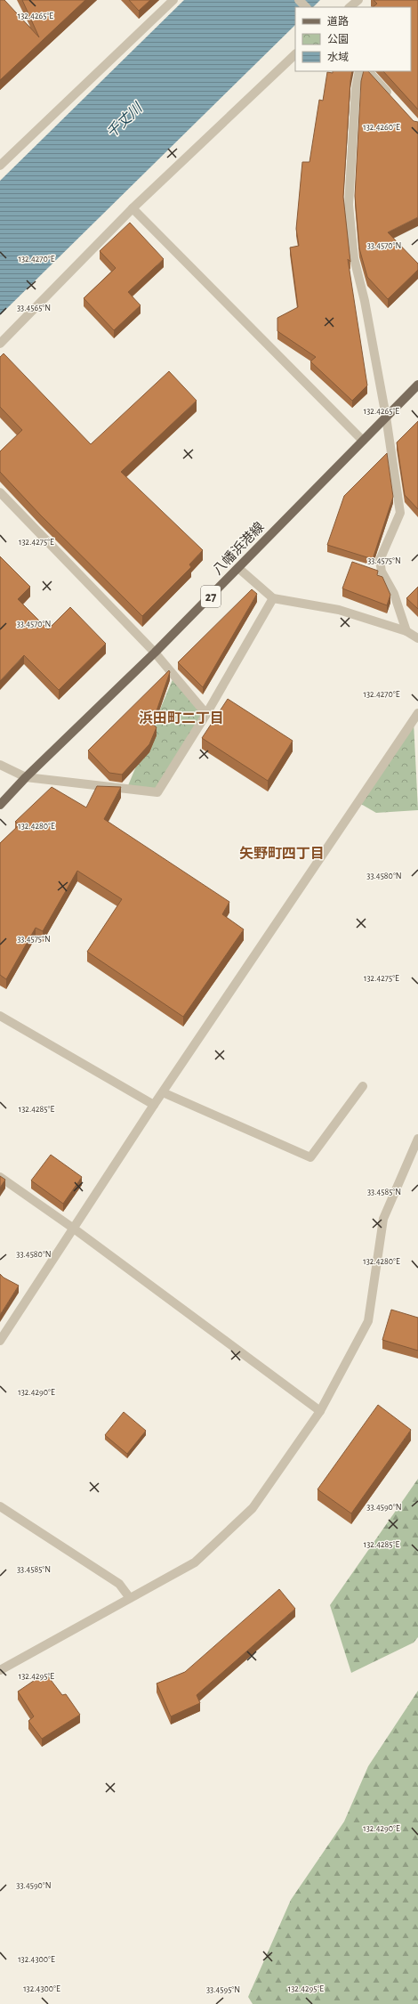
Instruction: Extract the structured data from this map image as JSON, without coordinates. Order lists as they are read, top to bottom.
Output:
{
  "streets": {
    "main road": ["八幡浜港線", "27"]
  },
  "districts": ["浜田町二丁目", "矢野町四丁目"],
  "water": ["千丈川"],
  "legend": ["道路", "公園", "水域"],
  "coordinates": [
    "132.4265°E",
    "132.4260°E",
    "33.4570°N",
    "132.4270°E",
    "33.4565°N",
    "132.4275°E",
    "33.4575°N",
    "132.4280°E",
    "33.4580°N",
    "132.4285°E",
    "33.4585°N",
    "132.4290°E",
    "33.4590°N",
    "132.4295°E",
    "132.4300°E",
    "33.4595°N"
  ]
}
